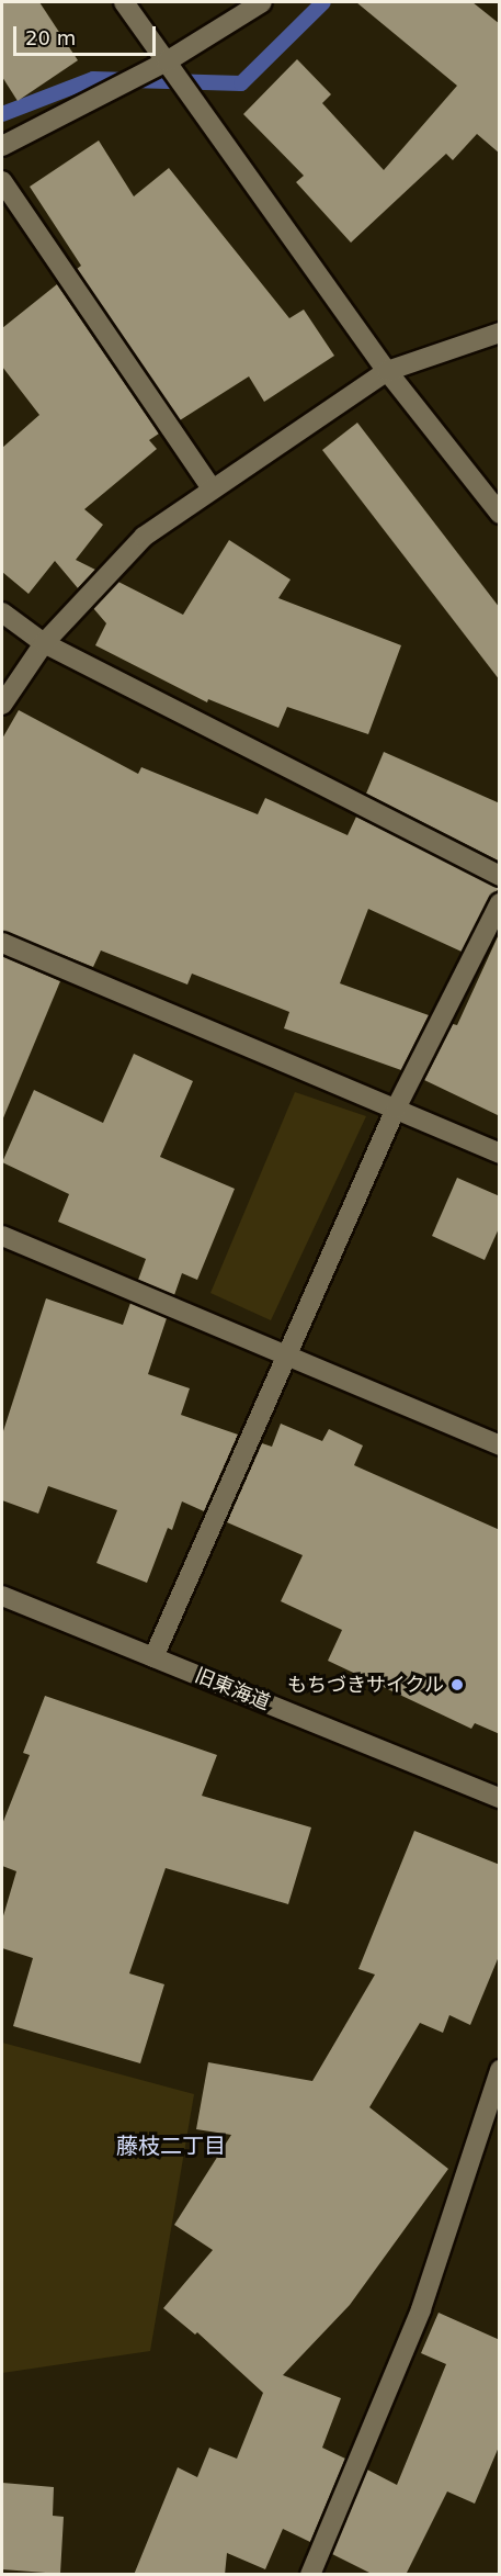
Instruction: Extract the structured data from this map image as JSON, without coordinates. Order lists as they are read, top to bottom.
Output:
{
  "streets": {
    "street": ["旧東海道"]
  },
  "districts": ["藤枝二丁目"],
  "places": ["もちづきサイクル"],
  "scale_bar": "20 m"
}
